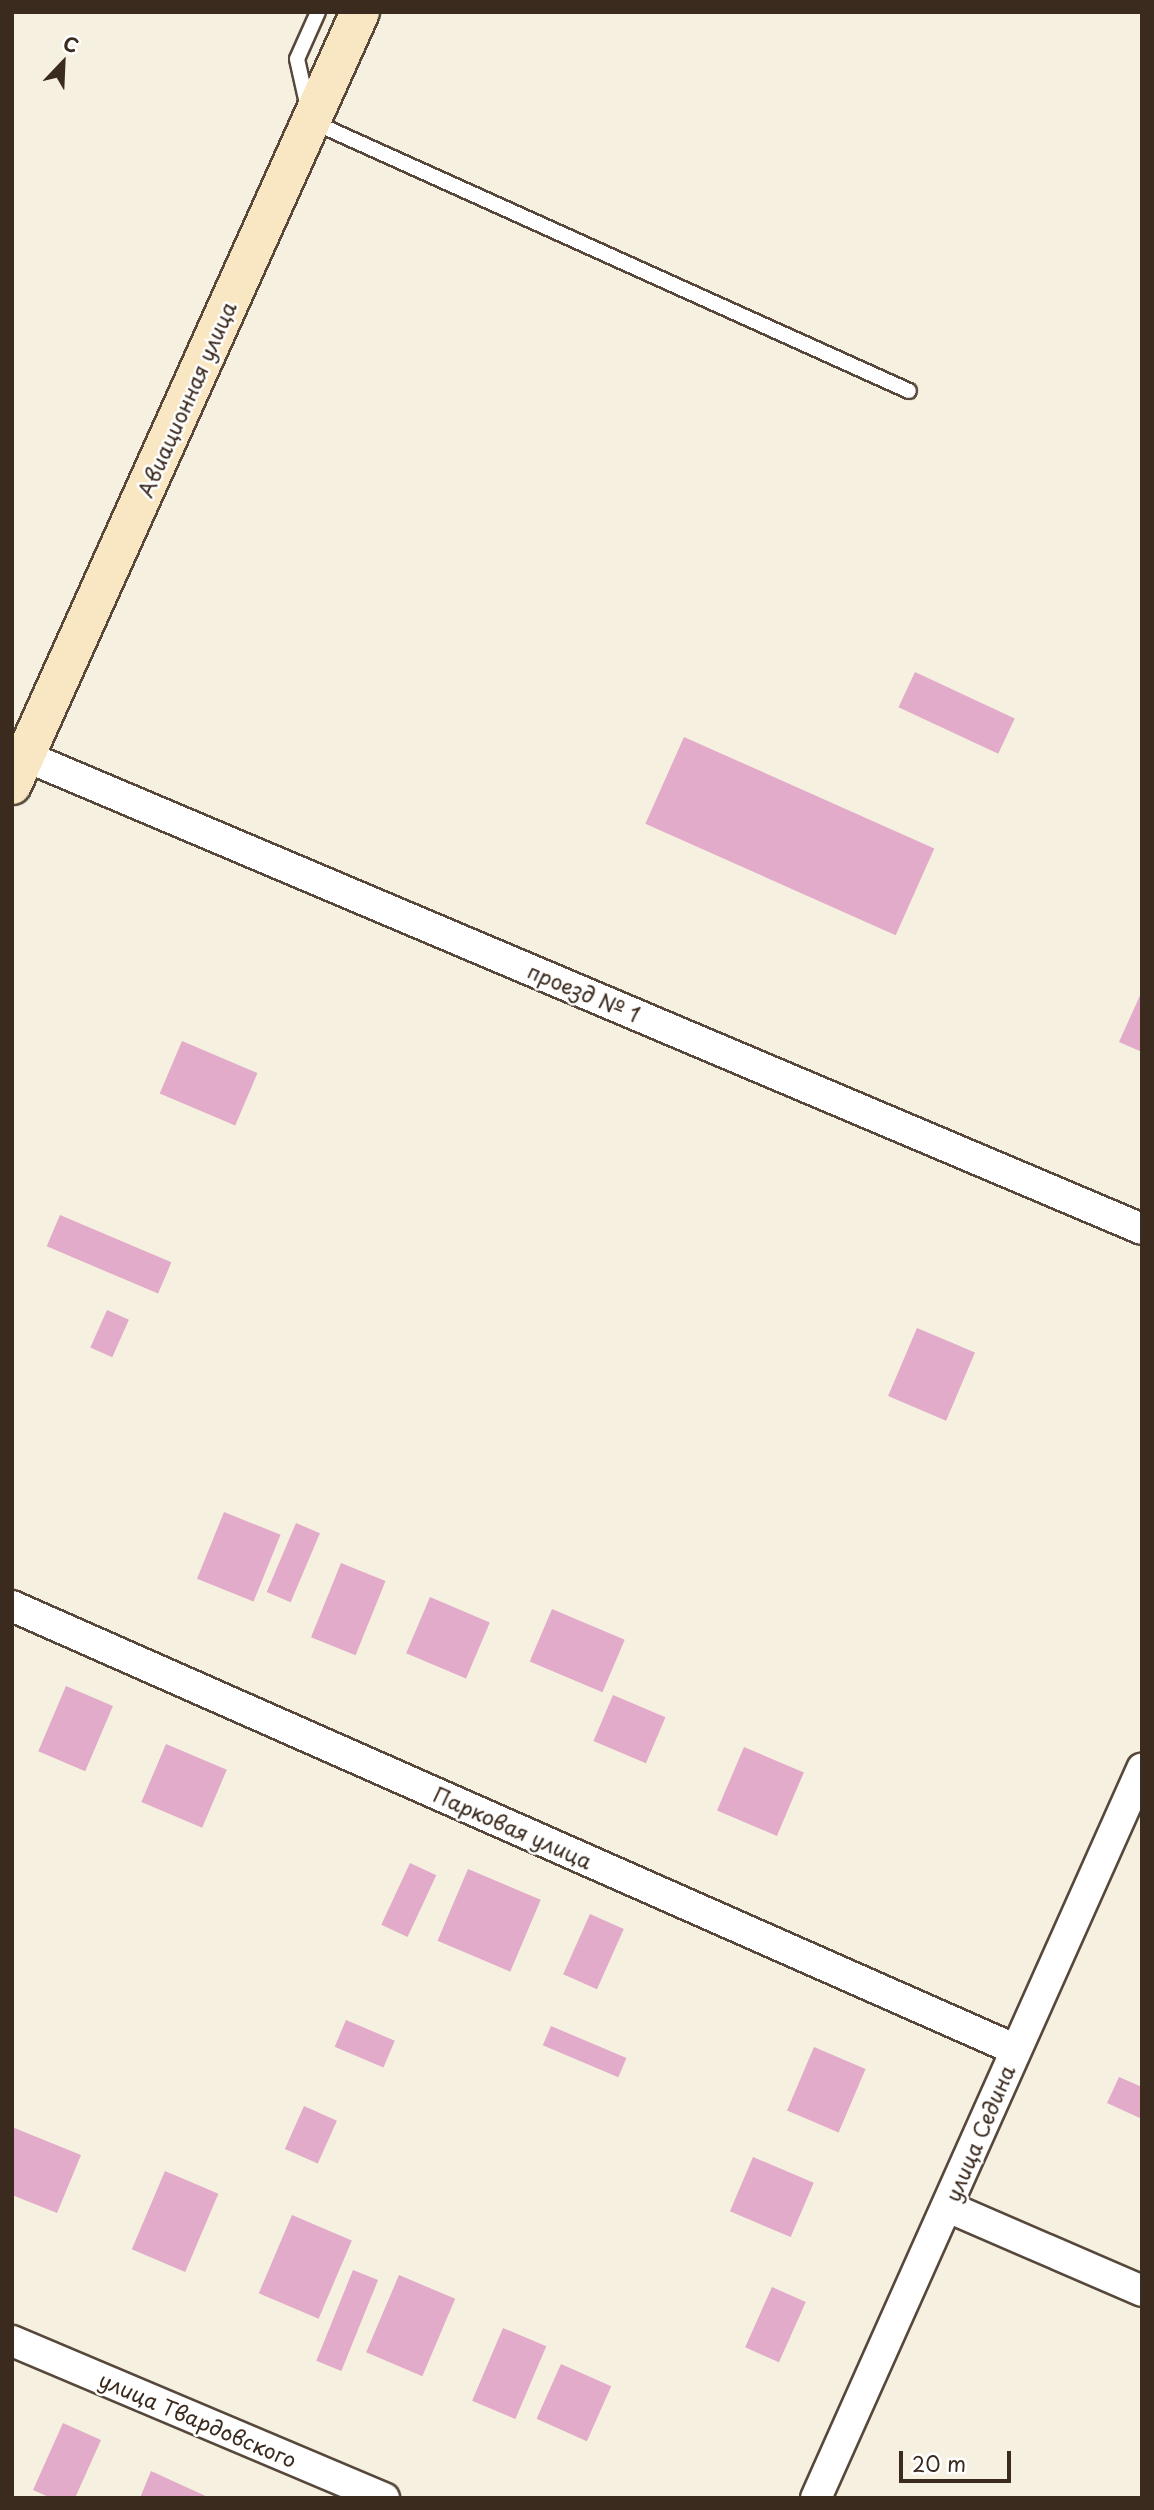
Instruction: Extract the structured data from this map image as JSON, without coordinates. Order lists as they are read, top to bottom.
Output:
{
  "streets": {
    "main road": ["Авиационная улица"],
    "street": [
      "проезд № 1",
      "Парковая улица",
      "улица Седина",
      "улица Твардовского"
    ]
  },
  "crossings": [
    ["Авиационная улица", "проезд № 1"],
    ["Парковая улица", "улица Седина"]
  ],
  "scale_bar": "20 m",
  "north": "top right"
}
